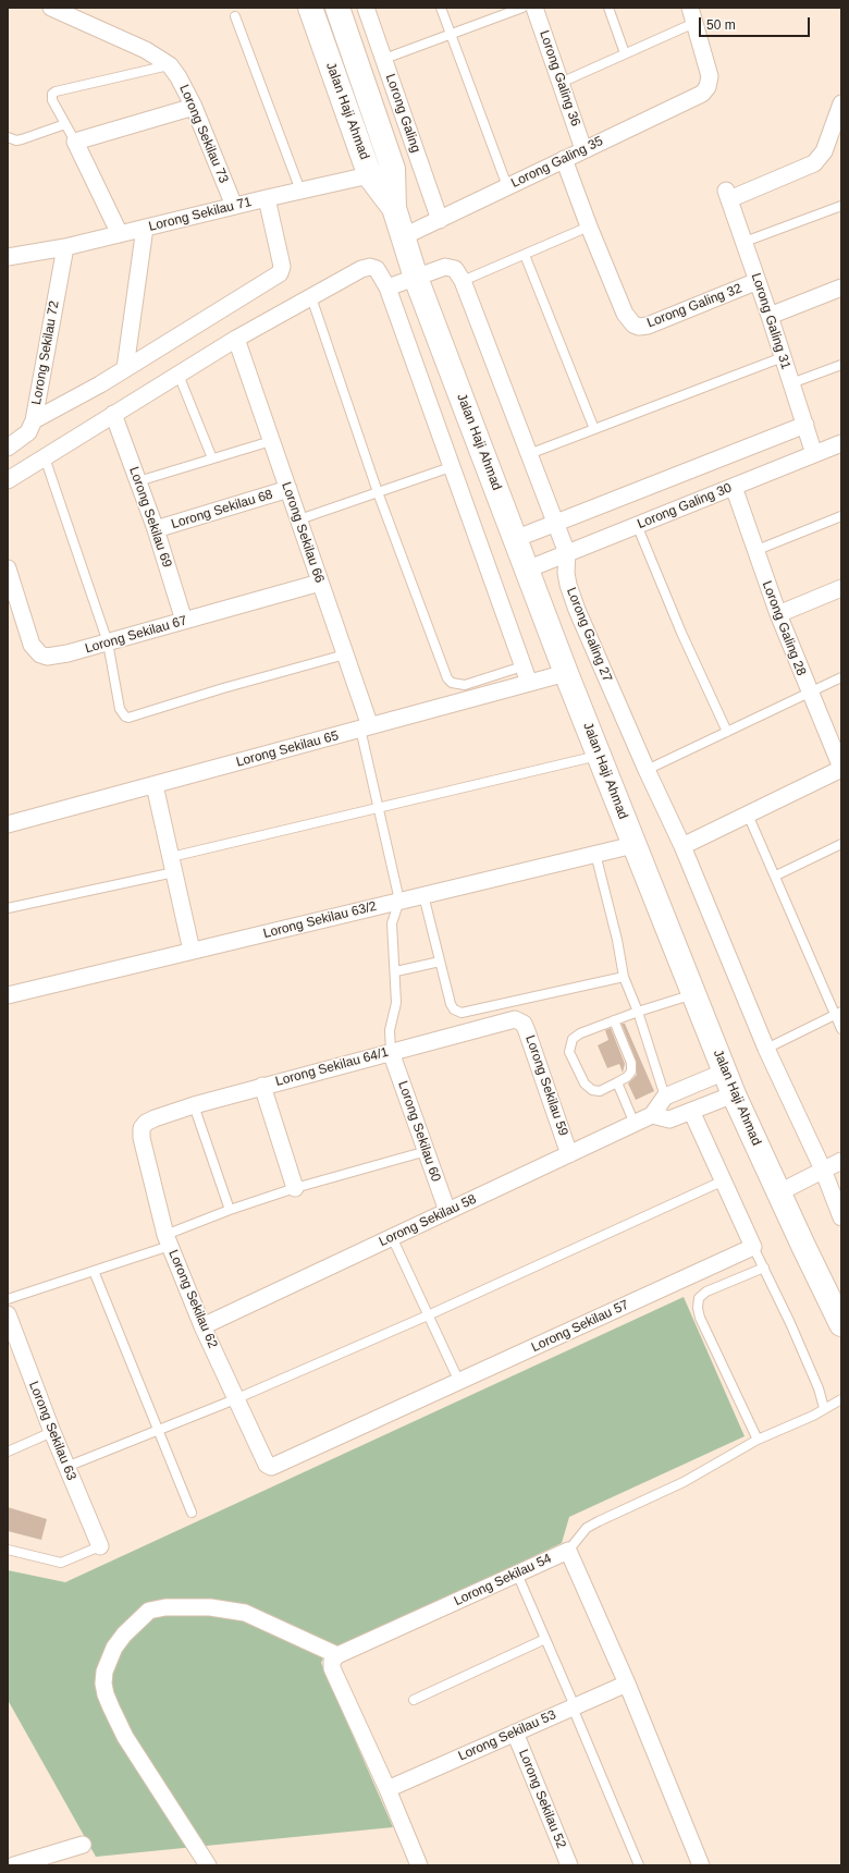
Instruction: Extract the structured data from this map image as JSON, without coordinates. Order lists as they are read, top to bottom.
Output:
{
  "streets": {
    "street": [
      "Lorong Galing 36",
      "Jalan Haji Ahmad",
      "Lorong Galing",
      "Lorong Sekilau 73",
      "Lorong Galing 35",
      "Lorong Sekilau 71",
      "Lorong Galing 32",
      "Lorong Galing 31",
      "Lorong Sekilau 72",
      "Lorong Galing 30",
      "Lorong Sekilau 68",
      "Lorong Sekilau 69",
      "Lorong Sekilau 66",
      "Lorong Galing 28",
      "Lorong Sekilau 67",
      "Lorong Galing 27",
      "Lorong Sekilau 65",
      "Lorong Sekilau 63/2",
      "Lorong Sekilau 64/1",
      "Lorong Sekilau 59",
      "Lorong Sekilau 60",
      "Lorong Sekilau 58",
      "Lorong Sekilau 62",
      "Lorong Sekilau 57",
      "Lorong Sekilau 63",
      "Lorong Sekilau 54",
      "Lorong Sekilau 53",
      "Lorong Sekilau 52"
    ]
  },
  "crossings": [
    ["Lorong Galing 36", "Lorong Galing 35"],
    ["Jalan Haji Ahmad", "Lorong Galing 35"],
    ["Jalan Haji Ahmad", "Lorong Sekilau 71"],
    ["Jalan Haji Ahmad", "Lorong Galing 30"],
    ["Jalan Haji Ahmad", "Lorong Galing 27"],
    ["Jalan Haji Ahmad", "Lorong Sekilau 65"],
    ["Jalan Haji Ahmad", "Lorong Sekilau 63/2"],
    ["Lorong Galing", "Lorong Galing 35"],
    ["Lorong Sekilau 73", "Lorong Sekilau 71"],
    ["Lorong Galing 35", "Lorong Galing 32"],
    ["Lorong Sekilau 71", "Lorong Sekilau 72"],
    ["Lorong Galing 32", "Lorong Galing 31"],
    ["Lorong Galing 31", "Lorong Galing 30"],
    ["Lorong Galing 30", "Lorong Galing 28"],
    ["Lorong Galing 30", "Lorong Galing 27"],
    ["Lorong Sekilau 68", "Lorong Sekilau 69"],
    ["Lorong Sekilau 68", "Lorong Sekilau 66"],
    ["Lorong Sekilau 69", "Lorong Sekilau 67"],
    ["Lorong Sekilau 66", "Lorong Sekilau 67"],
    ["Lorong Sekilau 66", "Lorong Sekilau 65"],
    ["Lorong Sekilau 64/1", "Lorong Sekilau 59"],
    ["Lorong Sekilau 64/1", "Lorong Sekilau 60"],
    ["Lorong Sekilau 64/1", "Lorong Sekilau 62"],
    ["Lorong Sekilau 59", "Lorong Sekilau 58"],
    ["Lorong Sekilau 60", "Lorong Sekilau 58"],
    ["Lorong Sekilau 58", "Lorong Sekilau 62"],
    ["Lorong Sekilau 62", "Lorong Sekilau 57"],
    ["Lorong Sekilau 54", "Lorong Sekilau 53"],
    ["Lorong Sekilau 53", "Lorong Sekilau 52"]
  ],
  "scale_bar": "50 m"
}
